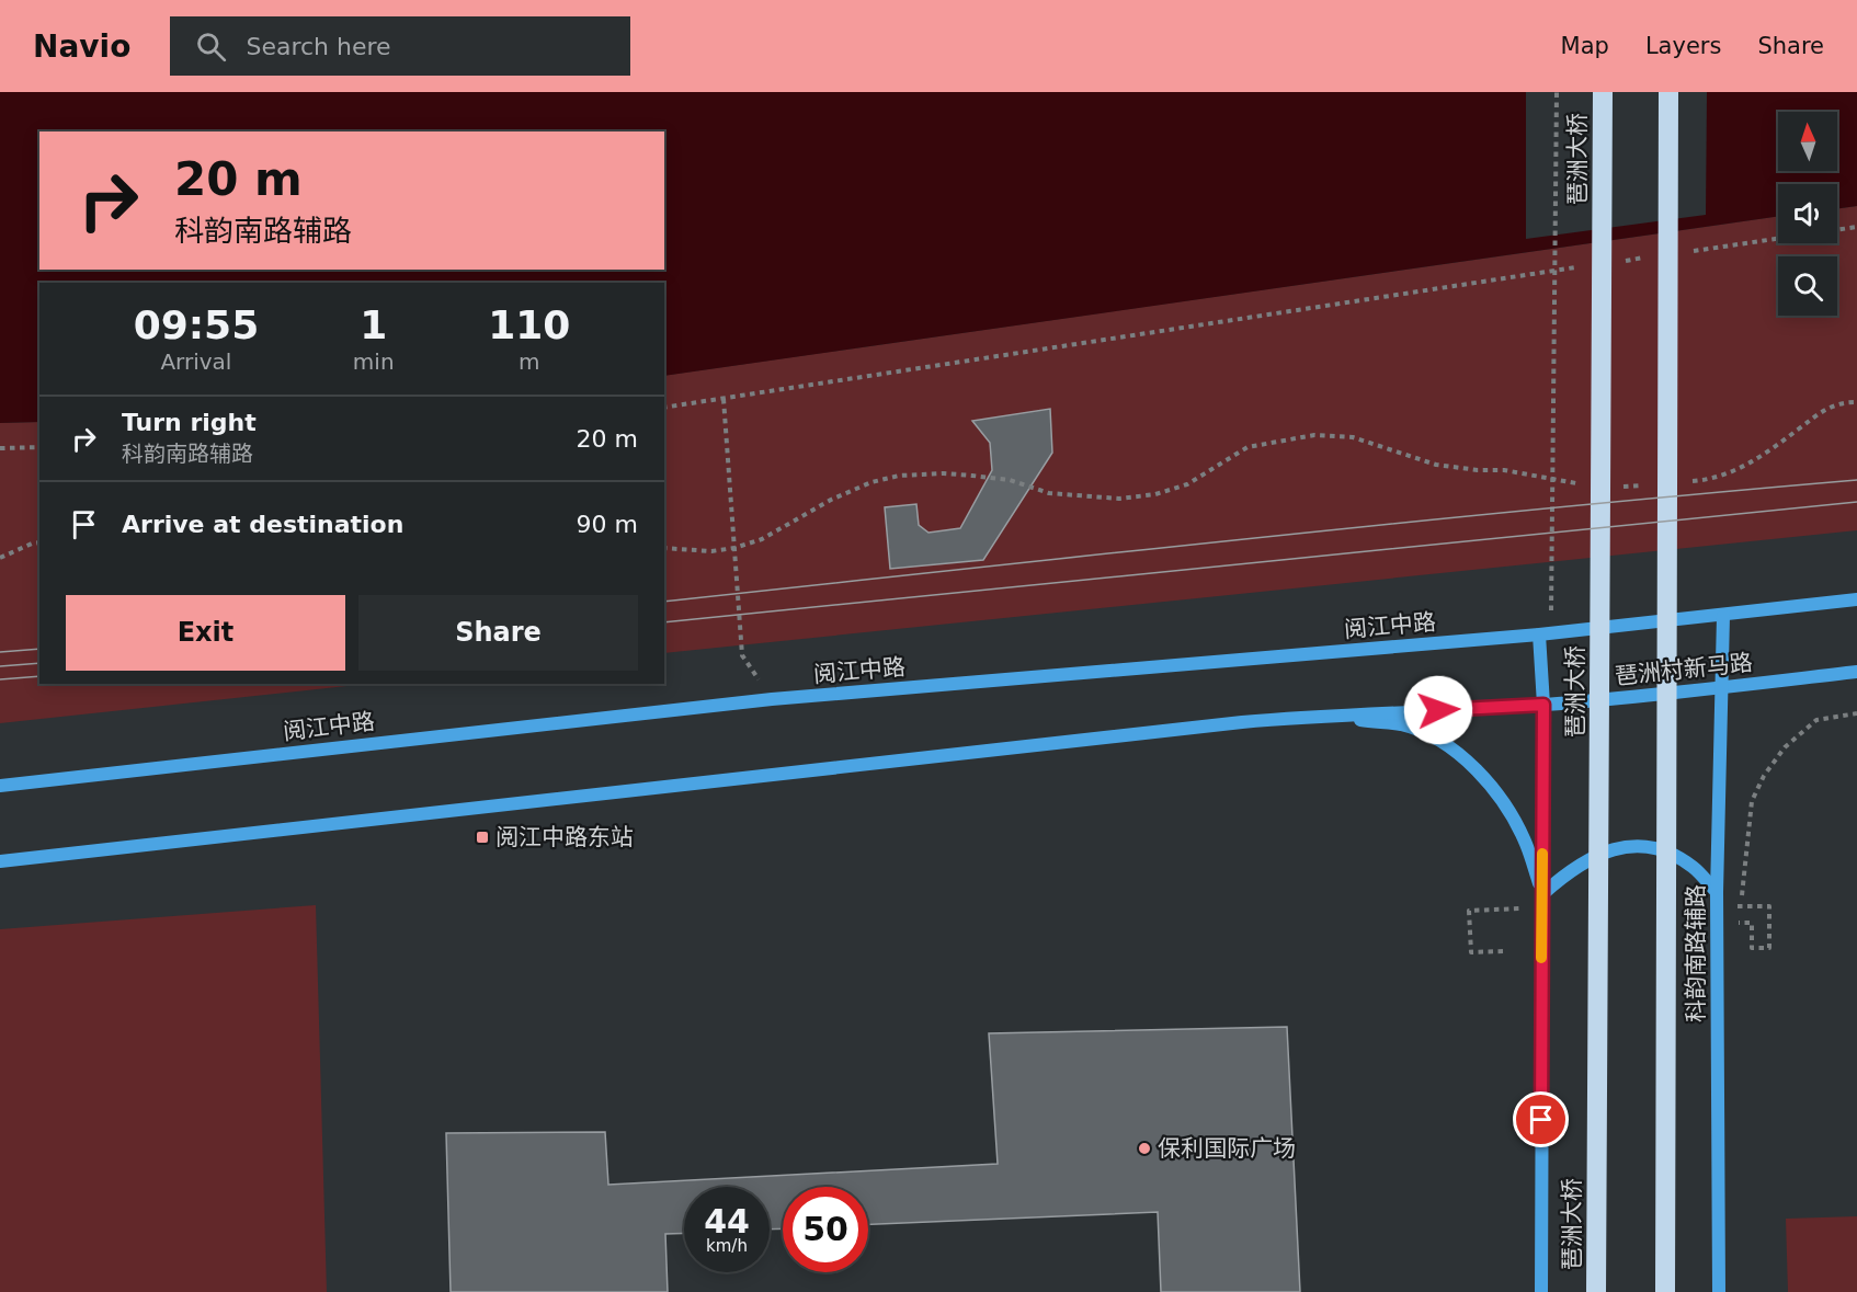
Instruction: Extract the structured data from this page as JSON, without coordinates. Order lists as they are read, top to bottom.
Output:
{
  "streets": {
    "highway": ["琶洲大桥"],
    "main road": ["阅江中路", "琶洲村新马路", "科韵南路辅路"]
  },
  "crossings": [
    ["阅江中路", "科韵南路辅路"],
    ["琶洲村新马路", "科韵南路辅路"]
  ],
  "places": {
    "transit": ["阅江中路东站"],
    "other": ["保利国际广场"]
  },
  "north": "top",
  "page": {
    "header": "Navio",
    "search": "Search here",
    "nav": ["Map", "Layers", "Share"],
    "turn": ["20 m", "科韵南路辅路"],
    "eta": [
      "09:55",
      "Arrival",
      "1",
      "min",
      "110",
      "m"
    ],
    "list": [
      {
        "name": "Turn right",
        "note": "科韵南路辅路",
        "value": "20 m"
      },
      {
        "name": "Arrive at destination",
        "value": "90 m"
      }
    ],
    "buttons": ["Exit", "Share"],
    "speed": "44 km/h",
    "limit": "50"
  }
}
